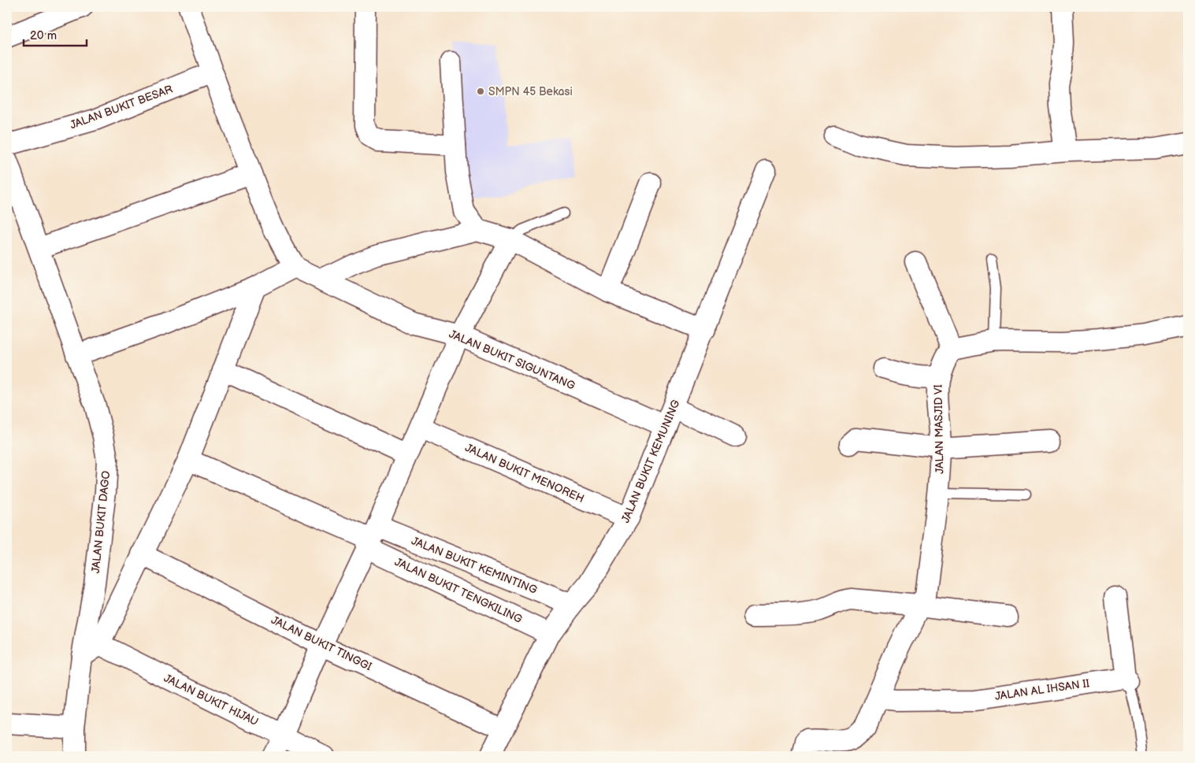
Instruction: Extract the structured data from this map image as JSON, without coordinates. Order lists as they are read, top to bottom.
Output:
{
  "streets": {
    "street": [
      "JALAN BUKIT BESAR",
      "JALAN BUKIT SIGUNTANG",
      "JALAN MASJID VI",
      "JALAN BUKIT KEMUNING",
      "JALAN BUKIT MENOREH",
      "JALAN BUKIT DAGO",
      "JALAN BUKIT KEMINTING",
      "JALAN BUKIT TENGKILING",
      "JALAN BUKIT TINGGI",
      "JALAN AL IHSAN II",
      "JALAN BUKIT HIJAU"
    ]
  },
  "crossings": [
    ["JALAN BUKIT SIGUNTANG", "JALAN BUKIT KEMUNING"],
    ["JALAN MASJID VI", "JALAN AL IHSAN II"],
    ["JALAN BUKIT KEMUNING", "JALAN BUKIT MENOREH"],
    ["JALAN BUKIT KEMUNING", "JALAN BUKIT KEMINTING"],
    ["JALAN BUKIT KEMUNING", "JALAN BUKIT TENGKILING"],
    ["JALAN BUKIT KEMUNING", "JALAN BUKIT TINGGI"],
    ["JALAN BUKIT KEMINTING", "JALAN BUKIT TENGKILING"]
  ],
  "places": ["SMPN 45 Bekasi"],
  "scale_bar": "20 m"
}
